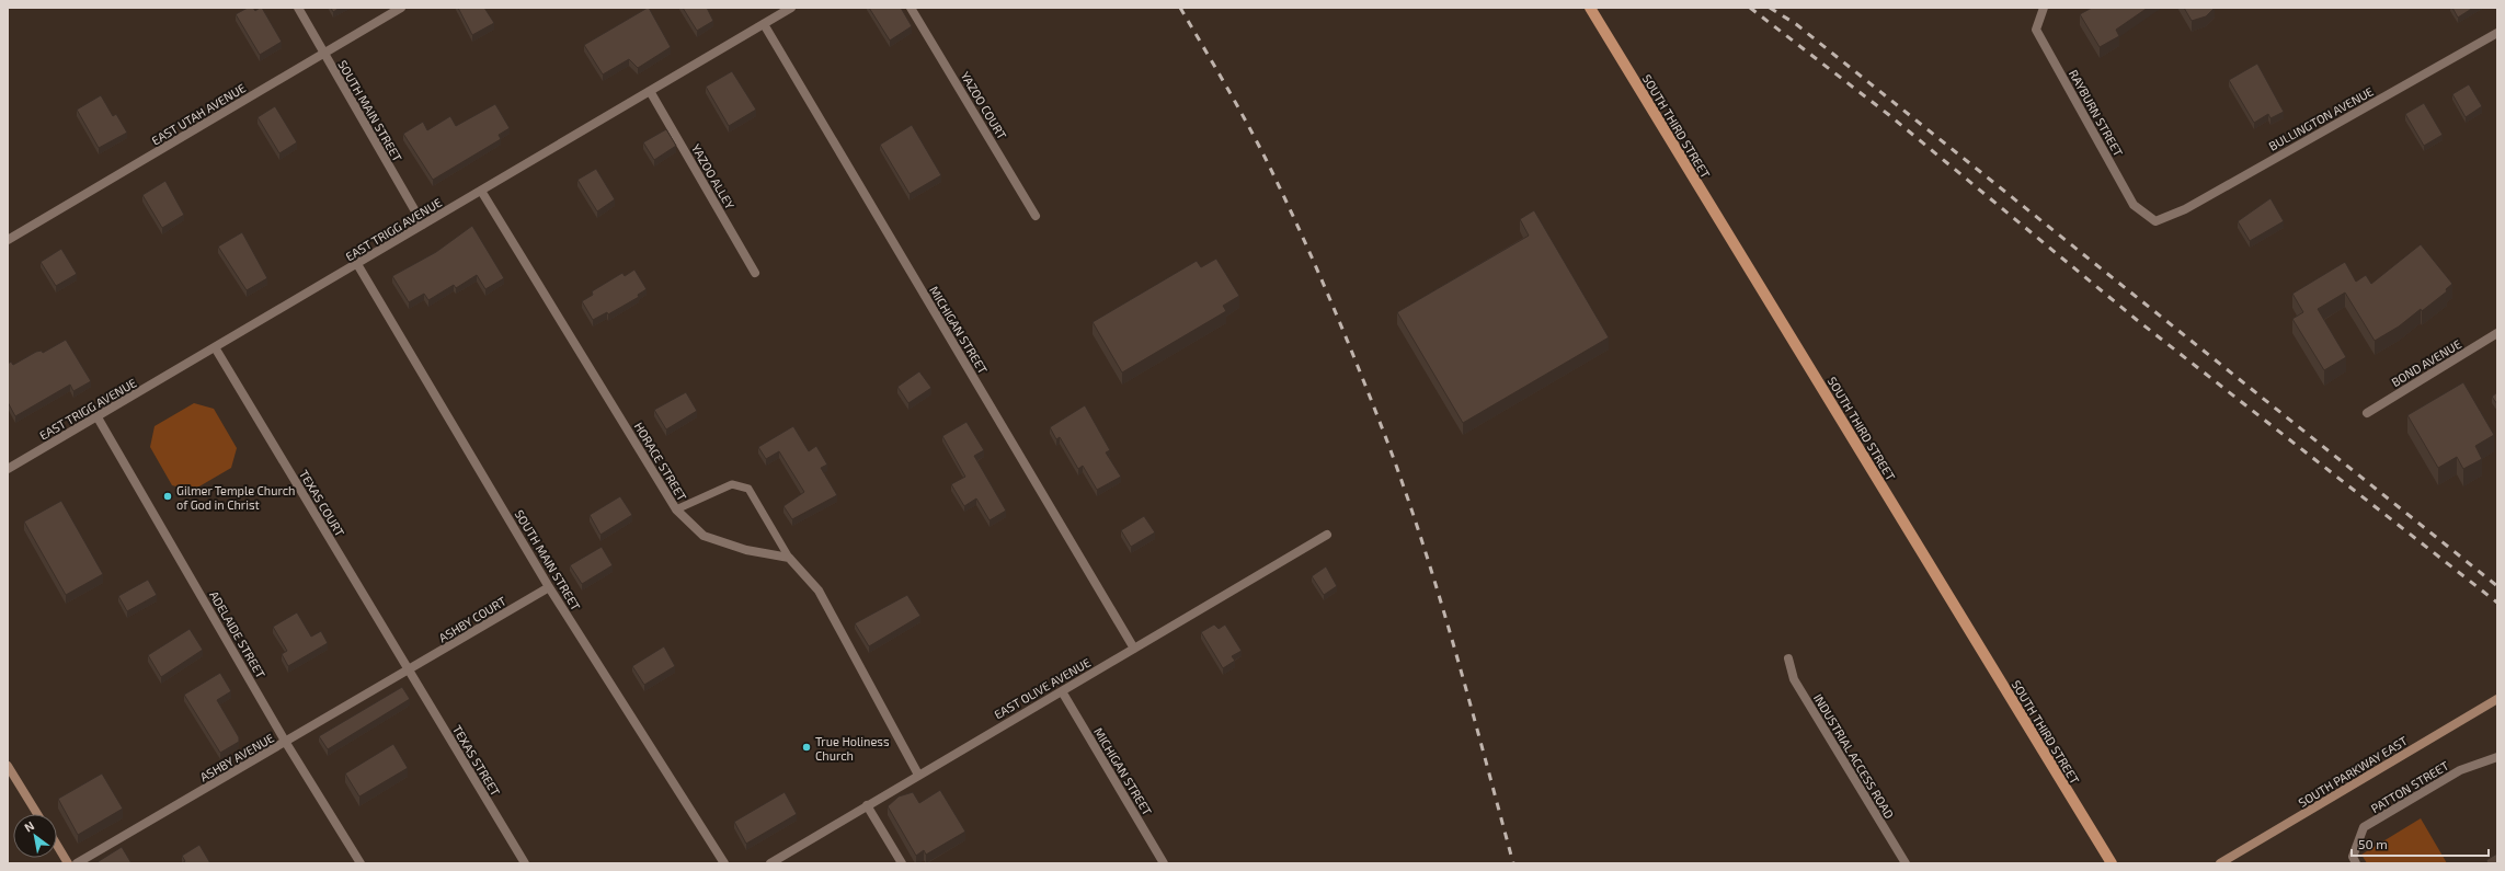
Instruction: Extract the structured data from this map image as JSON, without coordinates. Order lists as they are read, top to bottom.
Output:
{
  "streets": {
    "main road": ["SOUTH THIRD STREET", "SOUTH PARKWAY EAST"],
    "street": [
      "YAZOO COURT",
      "SOUTH MAIN STREET",
      "RAYBURN STREET",
      "EAST UTAH AVENUE",
      "BULLINGTON AVENUE",
      "YAZOO ALLEY",
      "EAST TRIGG AVENUE",
      "MICHIGAN STREET",
      "BOND AVENUE",
      "HORACE STREET",
      "TEXAS COURT",
      "ASHBY COURT",
      "ADELAIDE STREET",
      "EAST OLIVE AVENUE",
      "INDUSTRIAL ACCESS ROAD",
      "ASHBY AVENUE",
      "TEXAS STREET",
      "PATTON STREET"
    ]
  },
  "crossings": [
    ["SOUTH MAIN STREET", "EAST UTAH AVENUE"],
    ["SOUTH MAIN STREET", "EAST TRIGG AVENUE"],
    ["SOUTH MAIN STREET", "ASHBY COURT"],
    ["RAYBURN STREET", "BULLINGTON AVENUE"],
    ["YAZOO ALLEY", "EAST TRIGG AVENUE"],
    ["EAST TRIGG AVENUE", "MICHIGAN STREET"],
    ["EAST TRIGG AVENUE", "HORACE STREET"],
    ["EAST TRIGG AVENUE", "TEXAS COURT"],
    ["EAST TRIGG AVENUE", "ADELAIDE STREET"],
    ["MICHIGAN STREET", "EAST OLIVE AVENUE"],
    ["TEXAS COURT", "ASHBY COURT"],
    ["TEXAS COURT", "ASHBY AVENUE"],
    ["TEXAS COURT", "TEXAS STREET"],
    ["ASHBY COURT", "ASHBY AVENUE"],
    ["ASHBY COURT", "TEXAS STREET"],
    ["ADELAIDE STREET", "ASHBY AVENUE"],
    ["ASHBY AVENUE", "TEXAS STREET"]
  ],
  "places": ["Gilmer Temple Church of God in Christ", "True Holiness Church"],
  "scale_bar": "50 m",
  "north": "top left"
}
